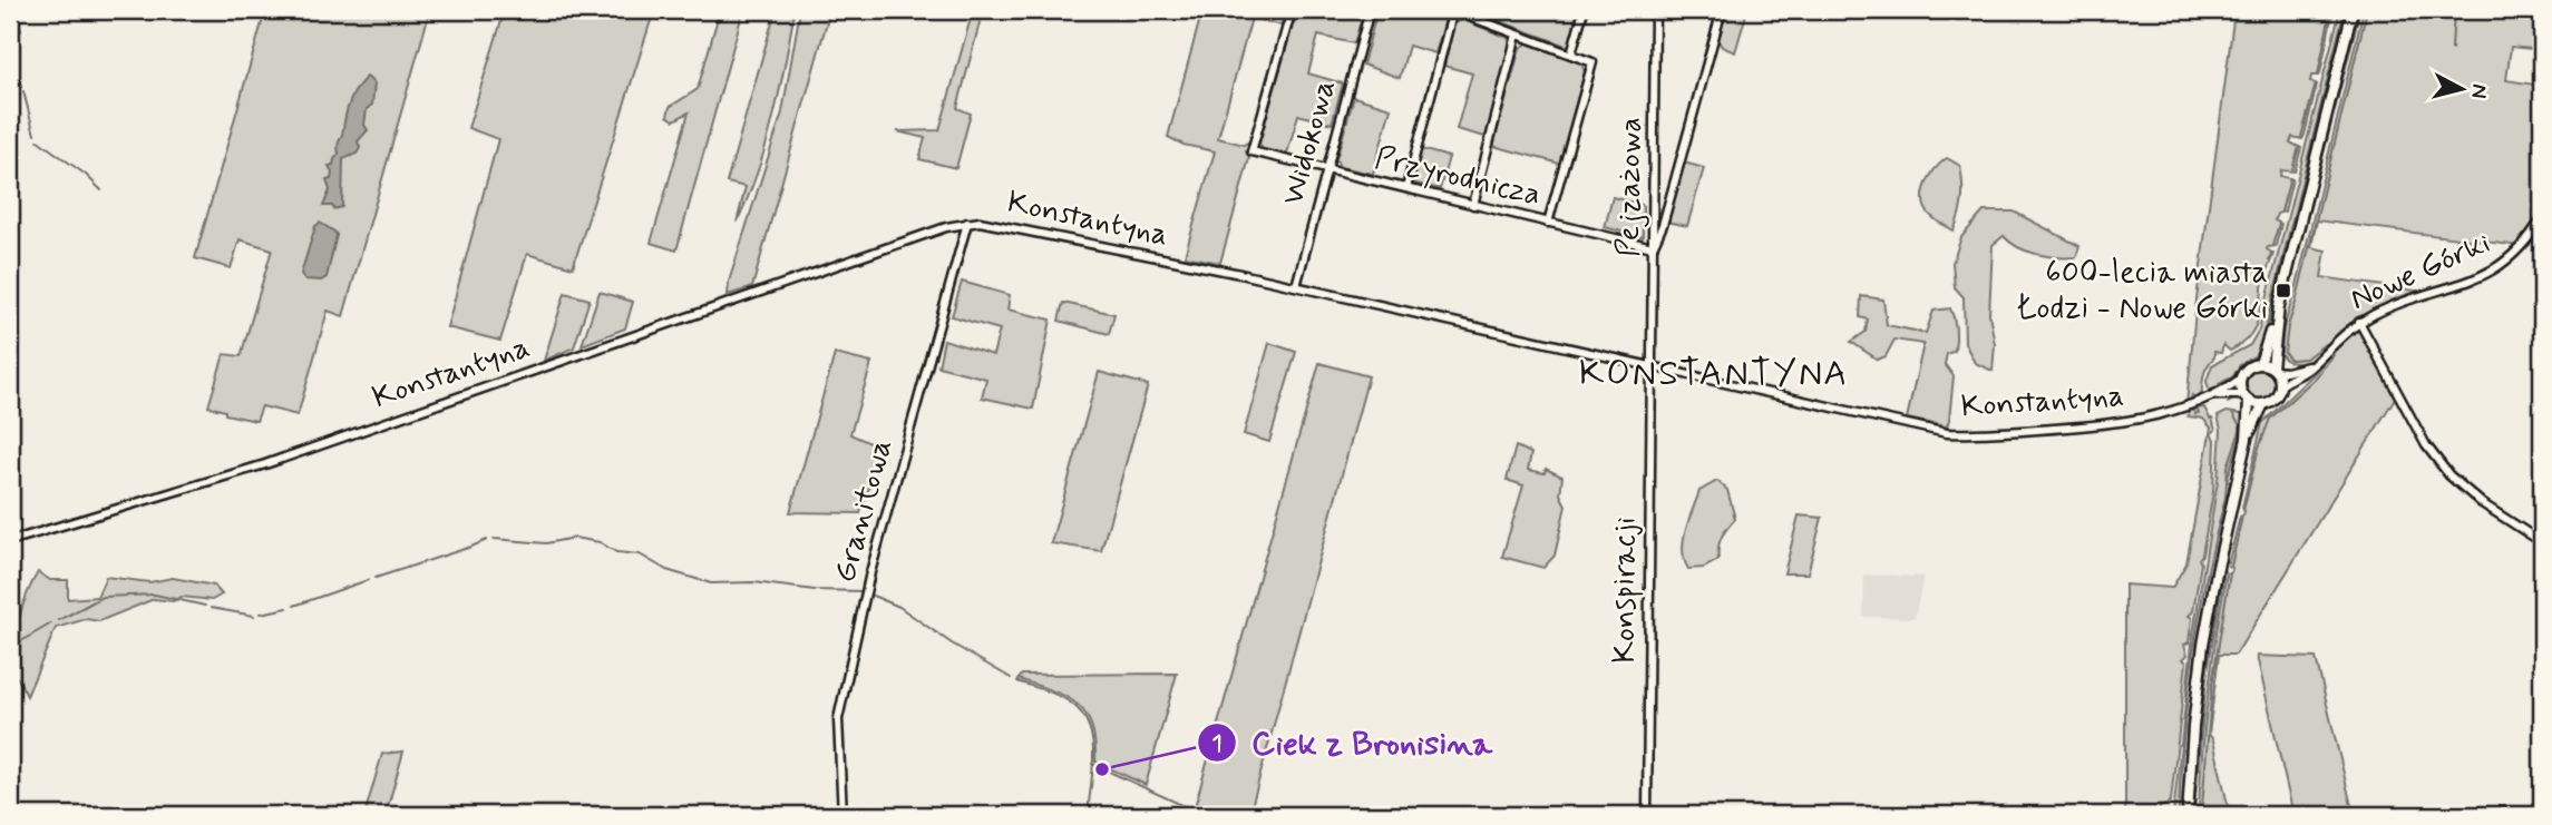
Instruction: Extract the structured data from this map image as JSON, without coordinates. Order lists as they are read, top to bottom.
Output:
{
  "streets": {
    "street": [
      "Widokowa",
      "Przyrodnicza",
      "Pejzażowa",
      "Konstantyna",
      "Nowe Górki",
      "Granitowa",
      "Konspiracji"
    ]
  },
  "crossings": [
    ["Widokowa", "Przyrodnicza"],
    ["Widokowa", "Konstantyna"],
    ["Przyrodnicza", "Pejzażowa"],
    ["Pejzażowa", "Konstantyna"],
    ["Pejzażowa", "Konspiracji"],
    ["Konstantyna", "Granitowa"],
    ["Konstantyna", "Konspiracji"]
  ],
  "districts": ["KONSTANTYNA"],
  "places": {
    "transit": ["600-lecia miasta Łodzi - Nowe Górki"],
    "other": ["Ciek z Bronisina"]
  },
  "north": "right"
}
